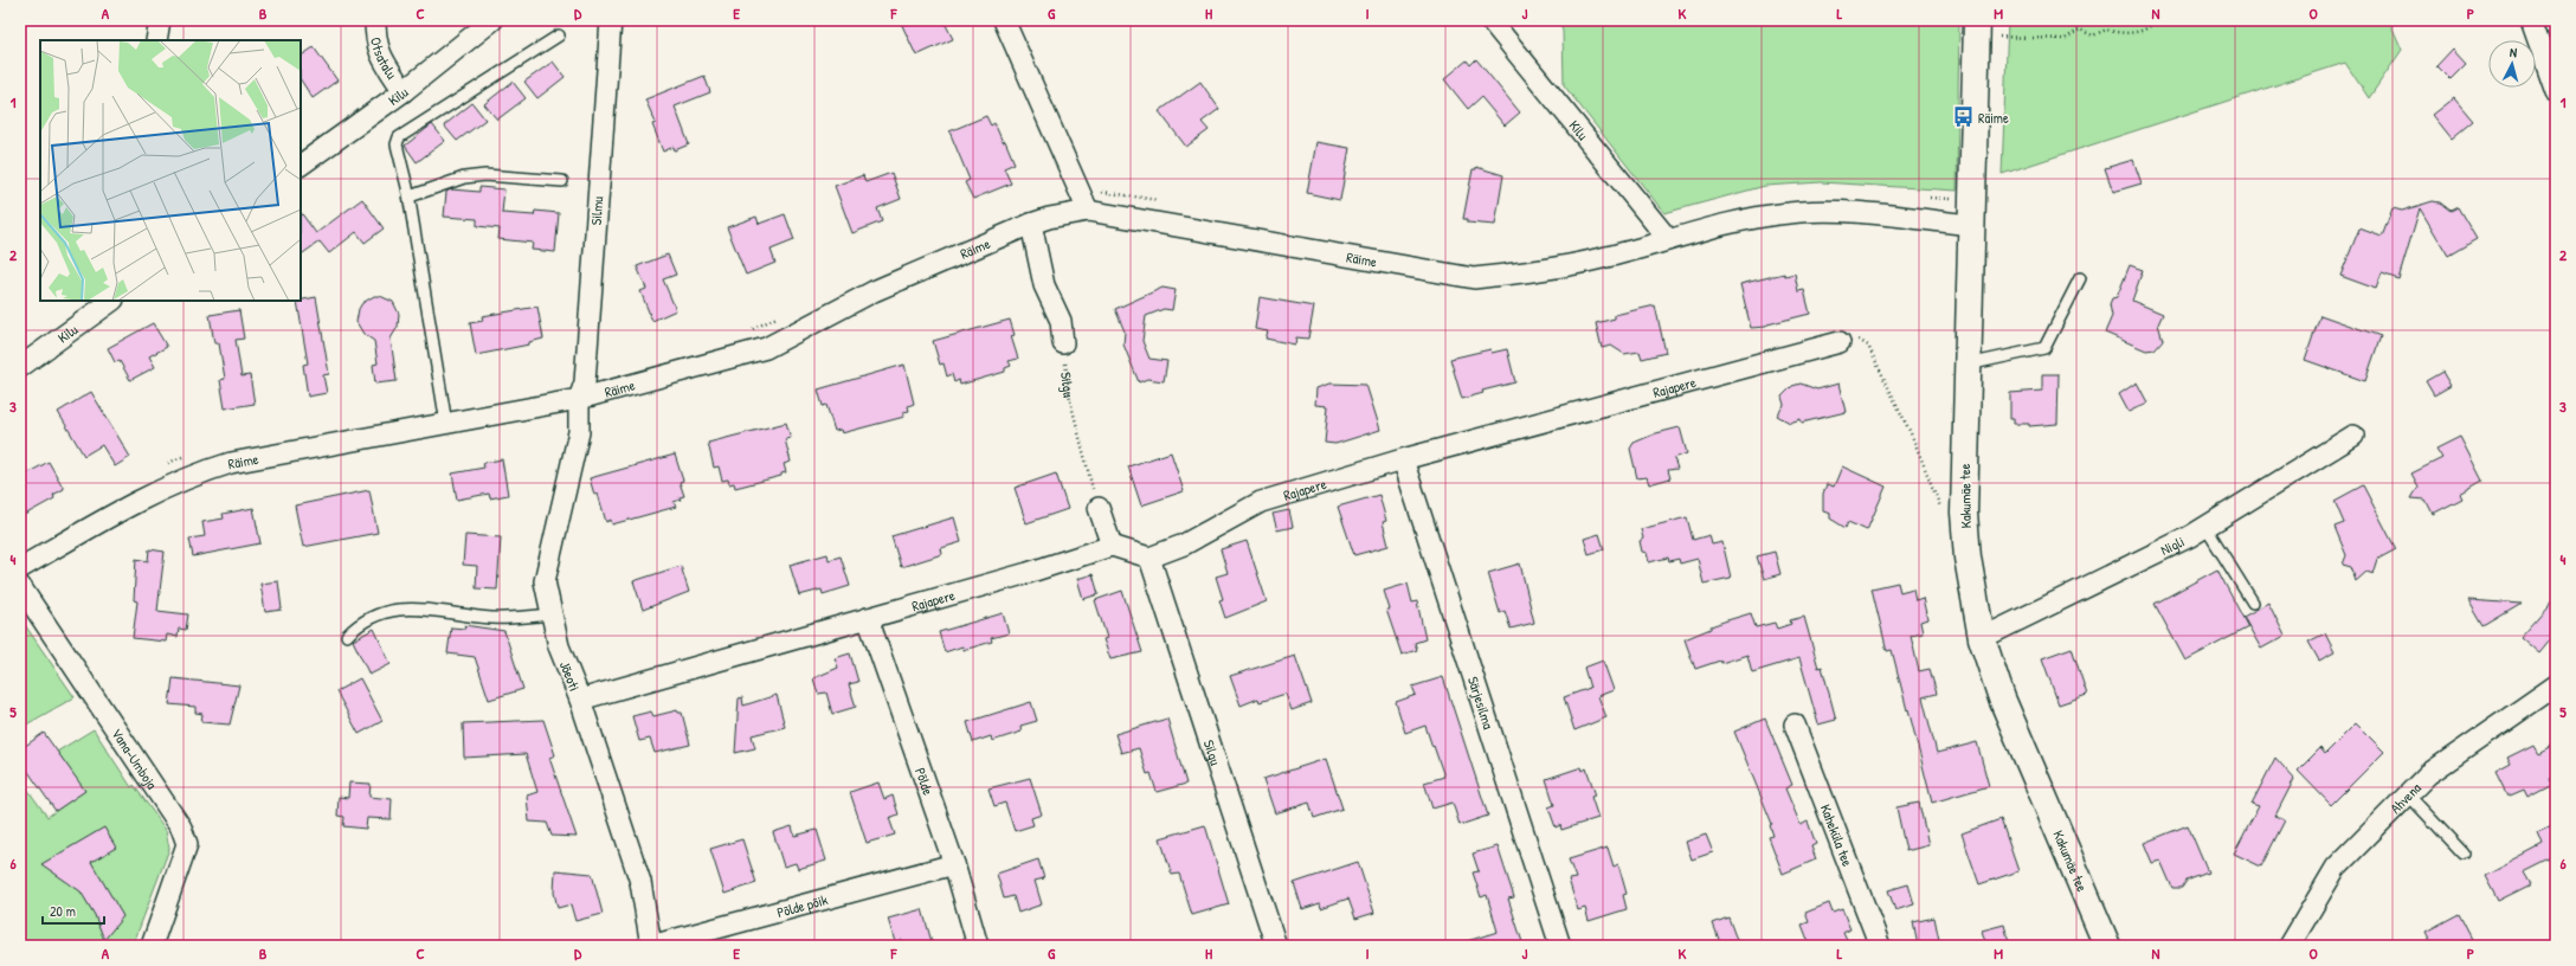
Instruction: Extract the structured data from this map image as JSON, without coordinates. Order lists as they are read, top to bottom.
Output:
{
  "streets": {
    "street": [
      "Otsatalu",
      "Kilu",
      "Silmu",
      "Räime",
      "Silgu",
      "Rajapere",
      "Kakumäe tee",
      "Nigli",
      "Jõeoti",
      "Särjesilma",
      "Vana-Umboja",
      "Põlde",
      "Ahvena",
      "Kaheküla tee",
      "Põlde põik"
    ]
  },
  "crossings": [
    ["Otsatalu", "Kilu"],
    ["Kilu", "Räime"],
    ["Silmu", "Räime"],
    ["Silmu", "Jõeoti"],
    ["Räime", "Kakumäe tee"],
    ["Räime", "Jõeoti"],
    ["Silgu", "Rajapere"],
    ["Rajapere", "Jõeoti"],
    ["Rajapere", "Särjesilma"],
    ["Rajapere", "Põlde"],
    ["Kakumäe tee", "Nigli"],
    ["Jõeoti", "Põlde põik"],
    ["Põlde", "Põlde põik"]
  ],
  "places": {
    "bus stop": ["Räime"]
  },
  "scale_bar": "20 m",
  "north": "top",
  "grid": {
    "columns": [
      "A",
      "B",
      "C",
      "D",
      "E",
      "F",
      "G",
      "H",
      "I",
      "J",
      "K",
      "L",
      "M",
      "N",
      "O",
      "P"
    ],
    "rows": [
      "1",
      "2",
      "3",
      "4",
      "5",
      "6"
    ]
  }
}
